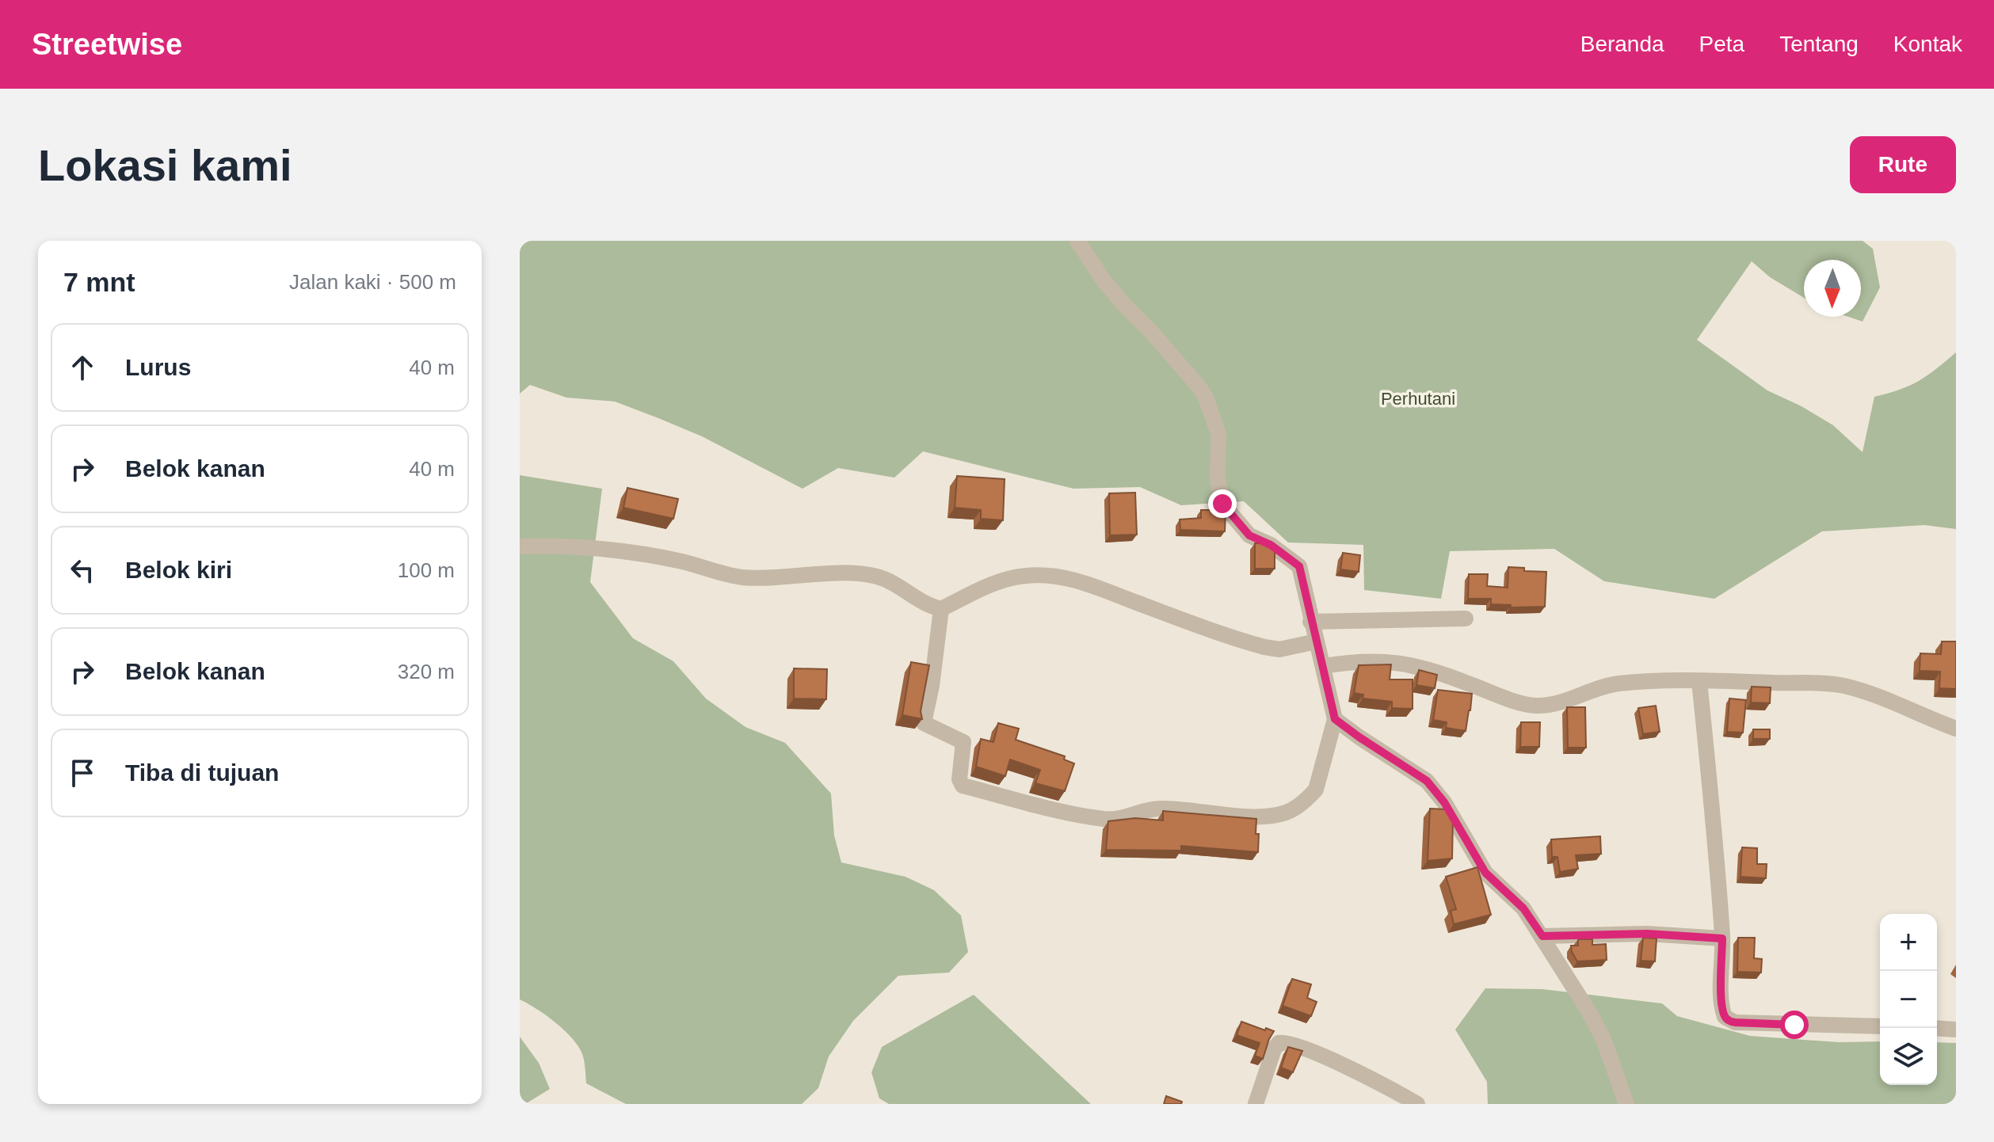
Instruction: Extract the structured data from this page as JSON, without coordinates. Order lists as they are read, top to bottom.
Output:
{
  "parks": ["Perhutani"],
  "north": "bottom",
  "page": {
    "header": "Streetwise",
    "nav": [
      "Beranda",
      "Peta",
      "Tentang",
      "Kontak"
    ],
    "buttons": "Rute",
    "title": "Lokasi kami",
    "heading": ["7 mnt", "Jalan kaki · 500 m"],
    "list": [
      ["Lurus", "40 m"],
      ["Belok kanan", "40 m"],
      ["Belok kiri", "100 m"],
      ["Belok kanan", "320 m"],
      "Tiba di tujuan"
    ],
    "map_buttons": ["+", "−"]
  }
}
